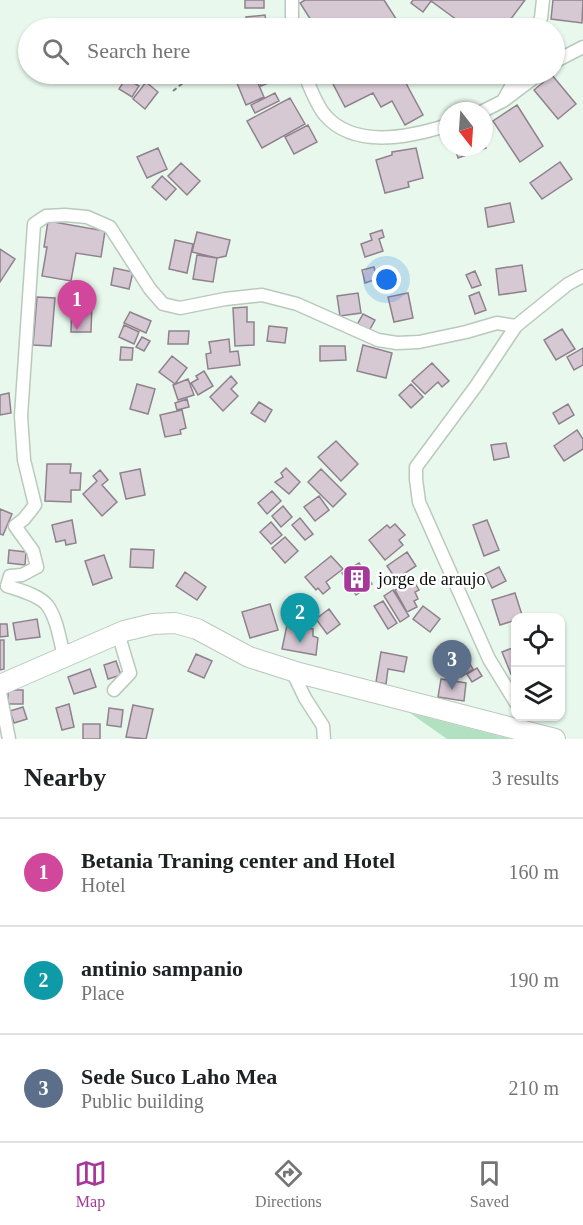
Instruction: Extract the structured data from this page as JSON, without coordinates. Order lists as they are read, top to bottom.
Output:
{
  "places": {
    "building": ["jorge de araujo"]
  },
  "north": "bottom",
  "page": {
    "search": "Search here",
    "pins": ["1", "2", "3"],
    "heading": ["Nearby", "3 results"],
    "list": [
      {
        "mark": "1",
        "name": "Betania Traning center and Hotel",
        "note": "Hotel",
        "value": "160 m"
      },
      {
        "mark": "2",
        "name": "antinio sampanio",
        "note": "Place",
        "value": "190 m"
      },
      {
        "mark": "3",
        "name": "Sede Suco Laho Mea",
        "note": "Public building",
        "value": "210 m"
      }
    ],
    "nav": ["Map", "Directions", "Saved"]
  }
}
